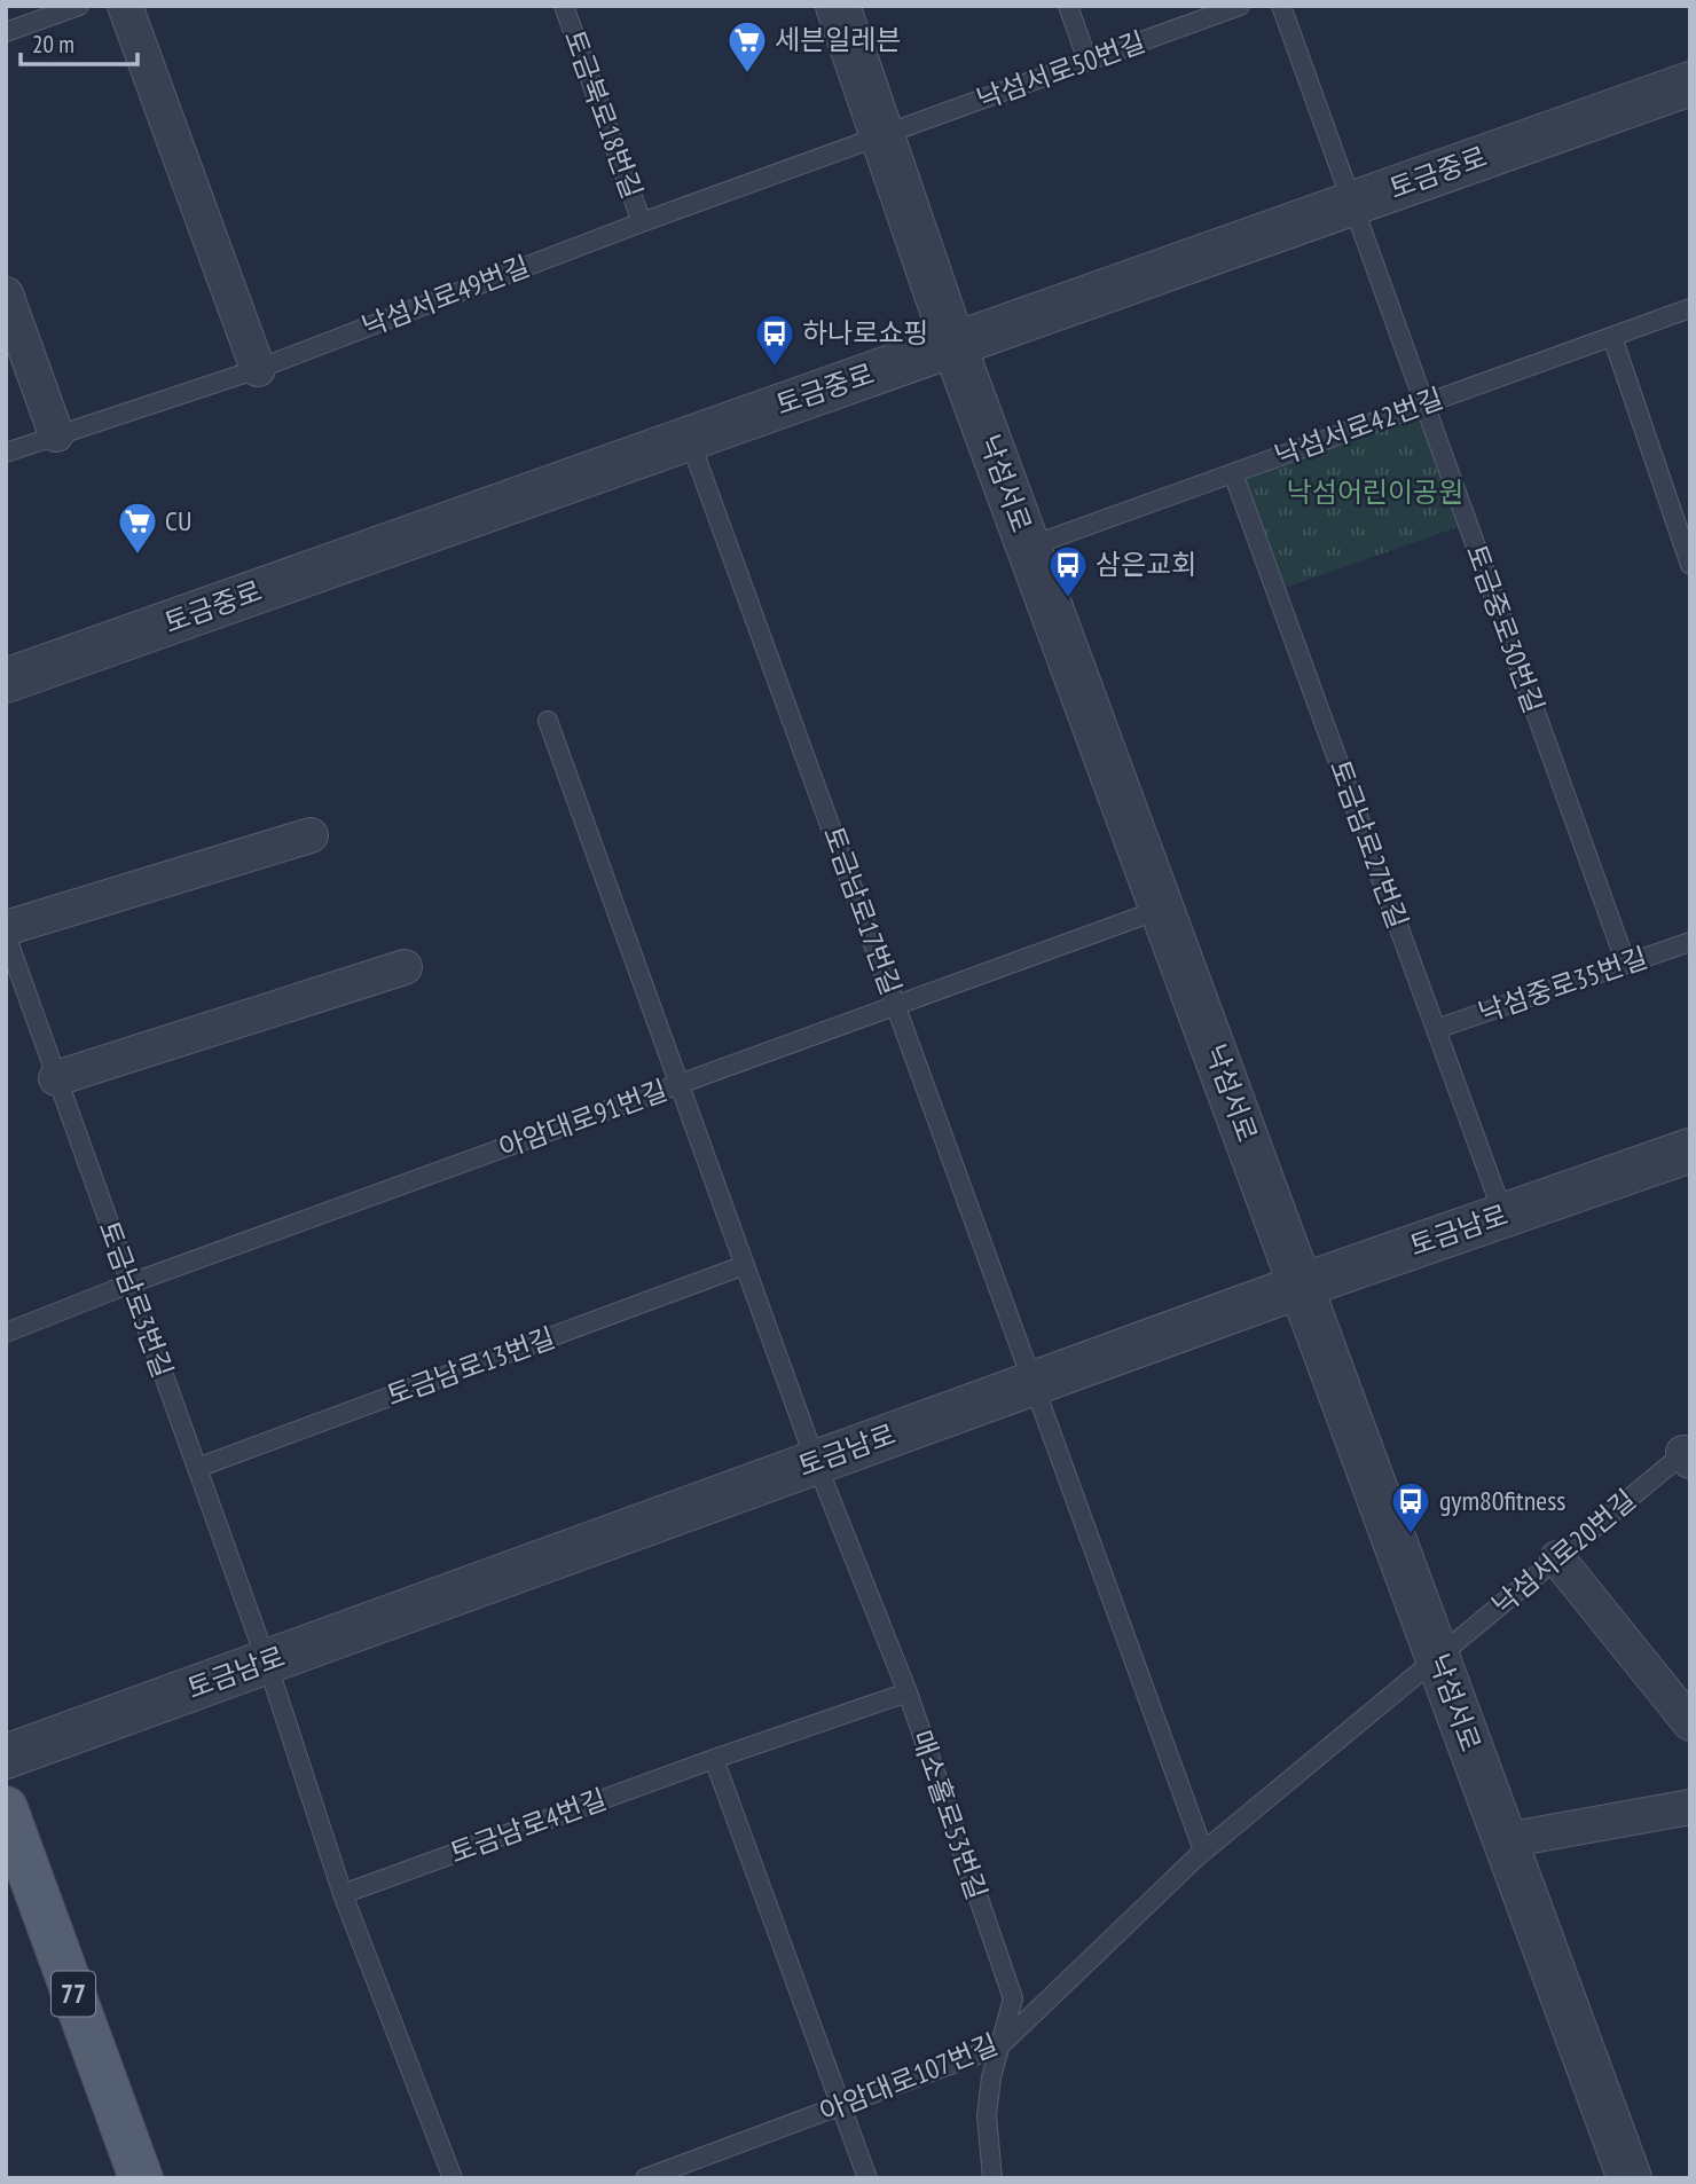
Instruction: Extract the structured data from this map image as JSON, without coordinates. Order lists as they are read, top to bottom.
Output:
{
  "streets": {
    "main road": ["77"],
    "street": ["토금중로", "낙섬서로", "토금남로"],
    "lane": [
      "낙섬서로50번길",
      "토금북로18번길",
      "낙섬서로49번길",
      "낙섬서로42번길",
      "토금중로30번길",
      "토금남로27번길",
      "토금남로17번길",
      "낙섬중로35번길",
      "아암대로91번길",
      "토금남로3번길",
      "토금남로13번길",
      "낙섬서로20번길",
      "매소홀로53번길",
      "토금남로4번길",
      "아암대로107번길"
    ]
  },
  "crossings": [
    ["낙섬서로50번길", "낙섬서로49번길"],
    ["낙섬서로50번길", "낙섬서로"],
    ["토금북로18번길", "낙섬서로49번길"],
    ["토금중로", "낙섬서로"],
    ["토금중로", "토금중로30번길"],
    ["토금중로", "토금남로17번길"],
    ["낙섬서로49번길", "낙섬서로"],
    ["낙섬서로42번길", "낙섬서로"],
    ["낙섬서로42번길", "토금중로30번길"],
    ["낙섬서로42번길", "토금남로27번길"],
    ["낙섬서로", "아암대로91번길"],
    ["낙섬서로", "토금남로"],
    ["낙섬서로", "낙섬서로20번길"],
    ["낙섬서로", "아암대로107번길"],
    ["토금중로30번길", "낙섬중로35번길"],
    ["토금남로27번길", "낙섬중로35번길"],
    ["토금남로27번길", "토금남로"],
    ["토금남로17번길", "아암대로91번길"],
    ["토금남로17번길", "토금남로"],
    ["아암대로91번길", "토금남로3번길"],
    ["토금남로", "토금남로3번길"],
    ["토금남로", "매소홀로53번길"],
    ["토금남로3번길", "토금남로13번길"],
    ["낙섬서로20번길", "아암대로107번길"],
    ["매소홀로53번길", "토금남로4번길"],
    ["매소홀로53번길", "아암대로107번길"]
  ],
  "parks": ["낙섬어린이공원"],
  "places": {
    "supermarket": ["세븐일레븐", "CU"],
    "bus stop": ["하나로쇼핑", "삼은교회", "gym80fitness"]
  },
  "scale_bar": "20 m"
}
